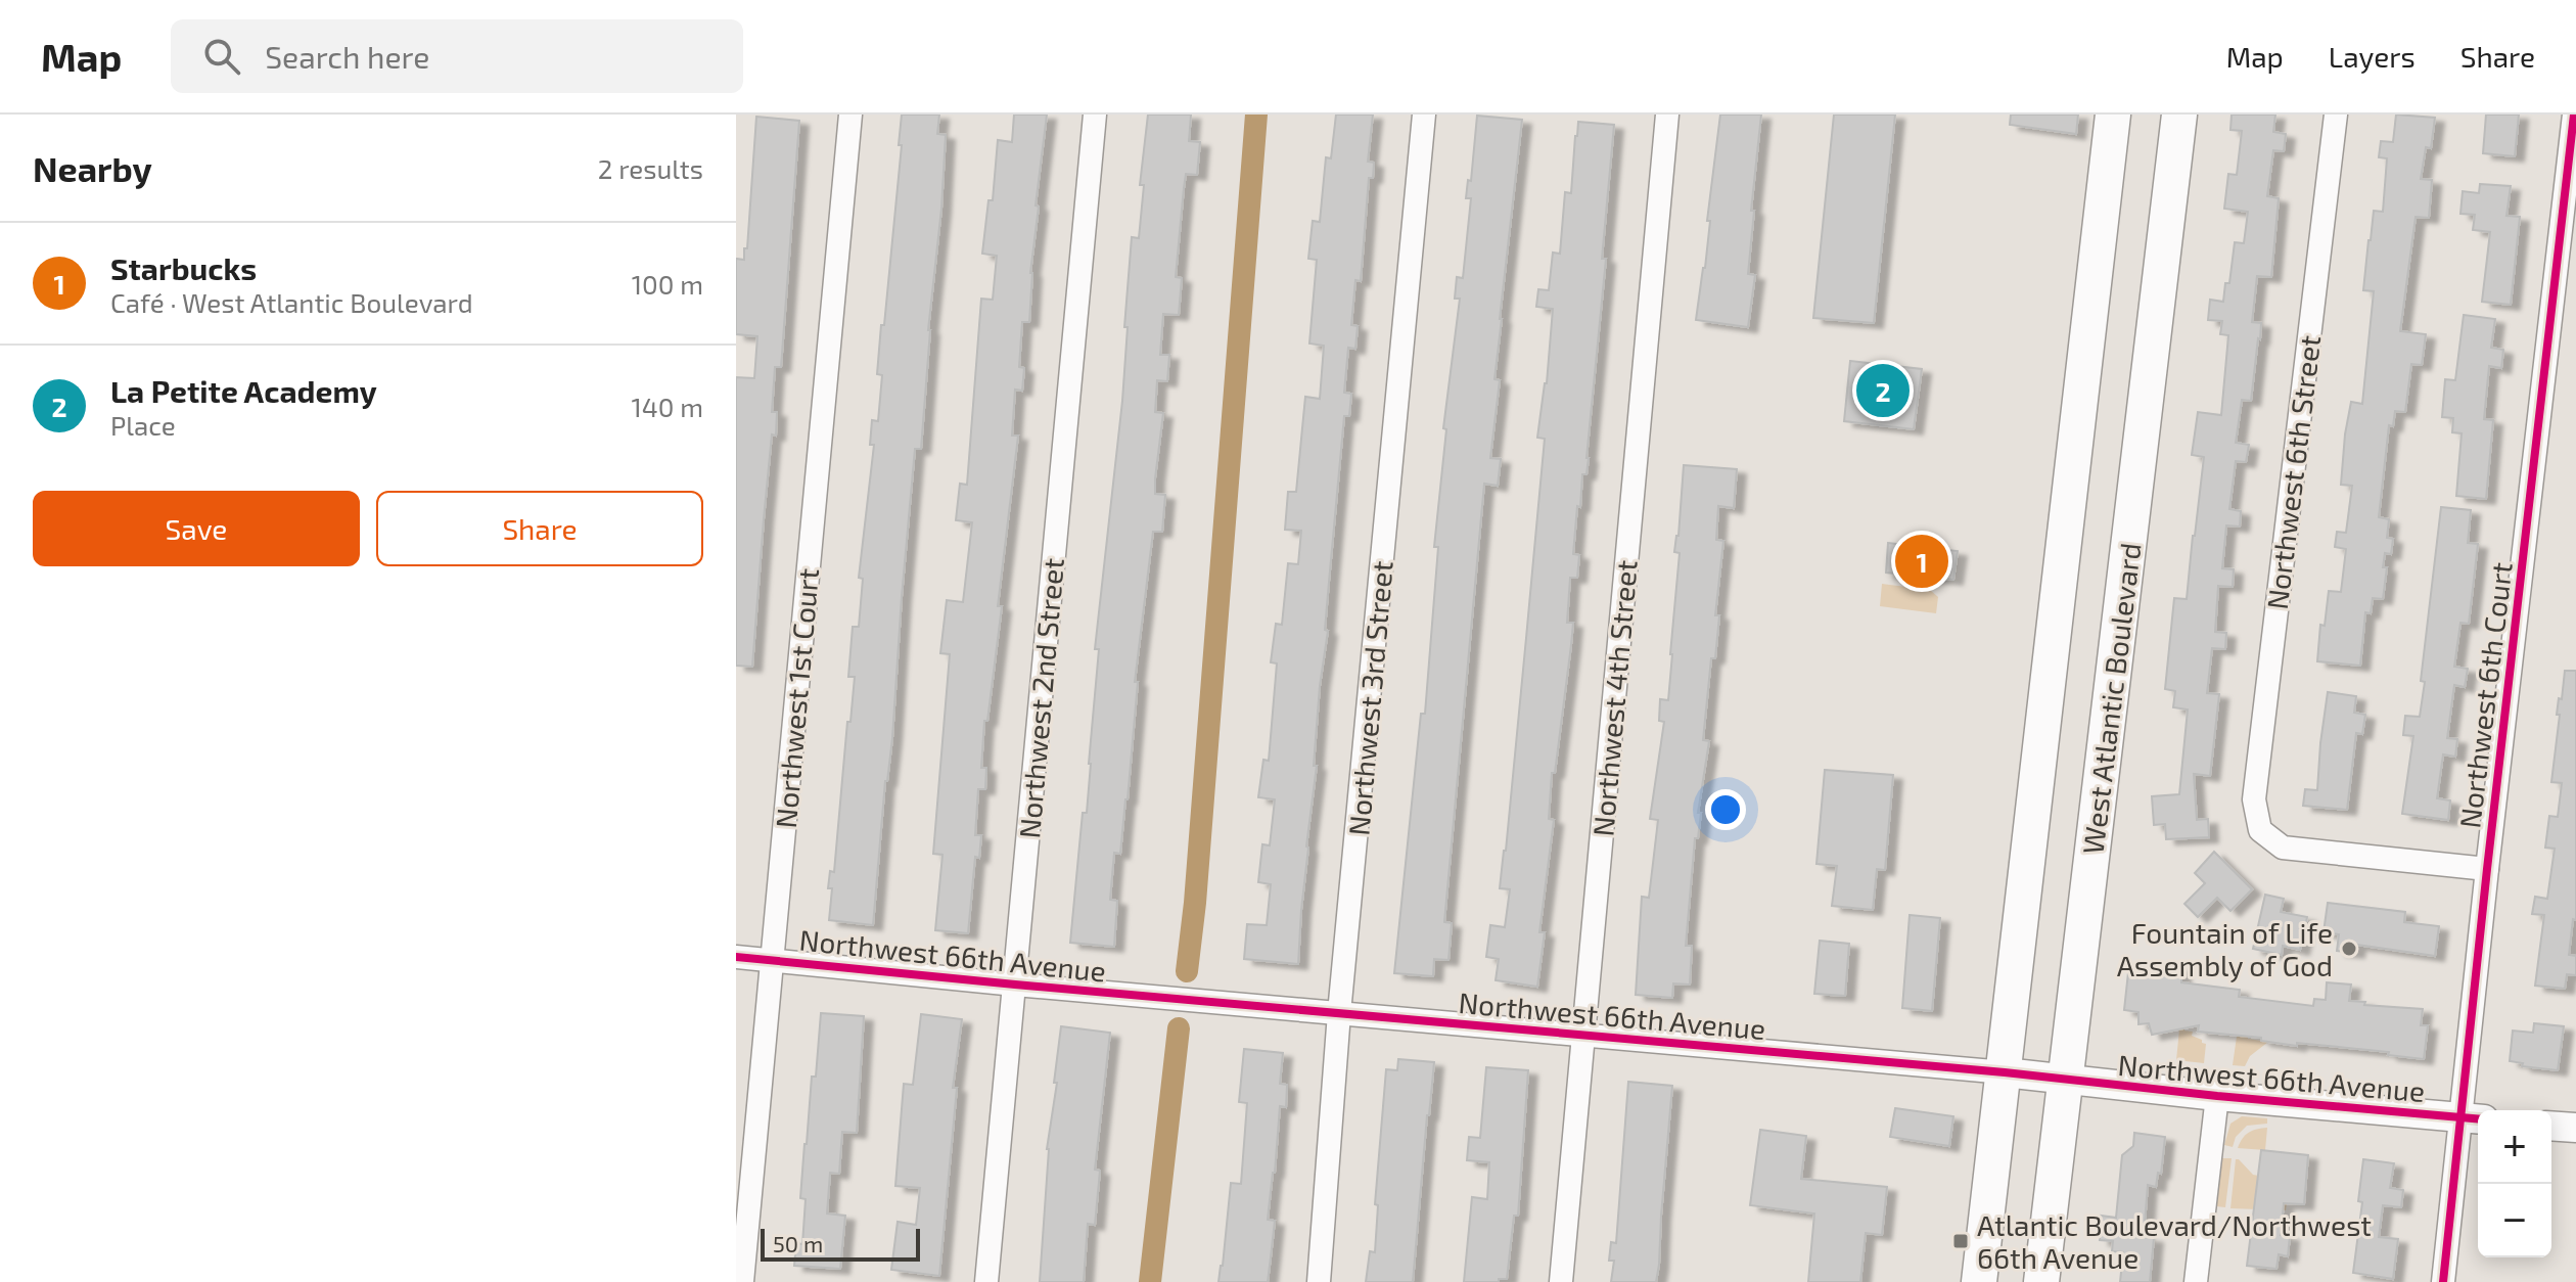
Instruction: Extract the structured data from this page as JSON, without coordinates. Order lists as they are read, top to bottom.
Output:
{
  "streets": {
    "main road": ["West Atlantic Boulevard"],
    "street": [
      "Northwest 6th Street",
      "Northwest 6th Court",
      "Northwest 1st Court",
      "Northwest 2nd Street",
      "Northwest 3rd Street",
      "Northwest 4th Street",
      "Northwest 66th Avenue"
    ]
  },
  "crossings": [
    ["Northwest 6th Street", "Northwest 6th Court"],
    ["Northwest 6th Court", "Northwest 66th Avenue"],
    ["Northwest 1st Court", "Northwest 66th Avenue"],
    ["Northwest 2nd Street", "Northwest 66th Avenue"],
    ["Northwest 3rd Street", "Northwest 66th Avenue"],
    ["Northwest 4th Street", "Northwest 66th Avenue"],
    ["West Atlantic Boulevard", "Northwest 66th Avenue"]
  ],
  "places": {
    "other": ["Fountain of Life Assembly of God"],
    "transit": ["Atlantic Boulevard/Northwest 66th Avenue"]
  },
  "scale_bar": "50 m",
  "page": {
    "header": "Map",
    "search": "Search here",
    "nav": ["Map", "Layers", "Share"],
    "heading": ["Nearby", "2 results"],
    "list": [
      {
        "mark": "1",
        "name": "Starbucks",
        "note": "Café · West Atlantic Boulevard",
        "value": "100 m"
      },
      {
        "mark": "2",
        "name": "La Petite Academy",
        "note": "Place",
        "value": "140 m"
      }
    ],
    "pins": ["2", "1"],
    "buttons": ["Save", "Share"],
    "map_buttons": ["+", "−"],
    "scale": "50 m"
  }
}
